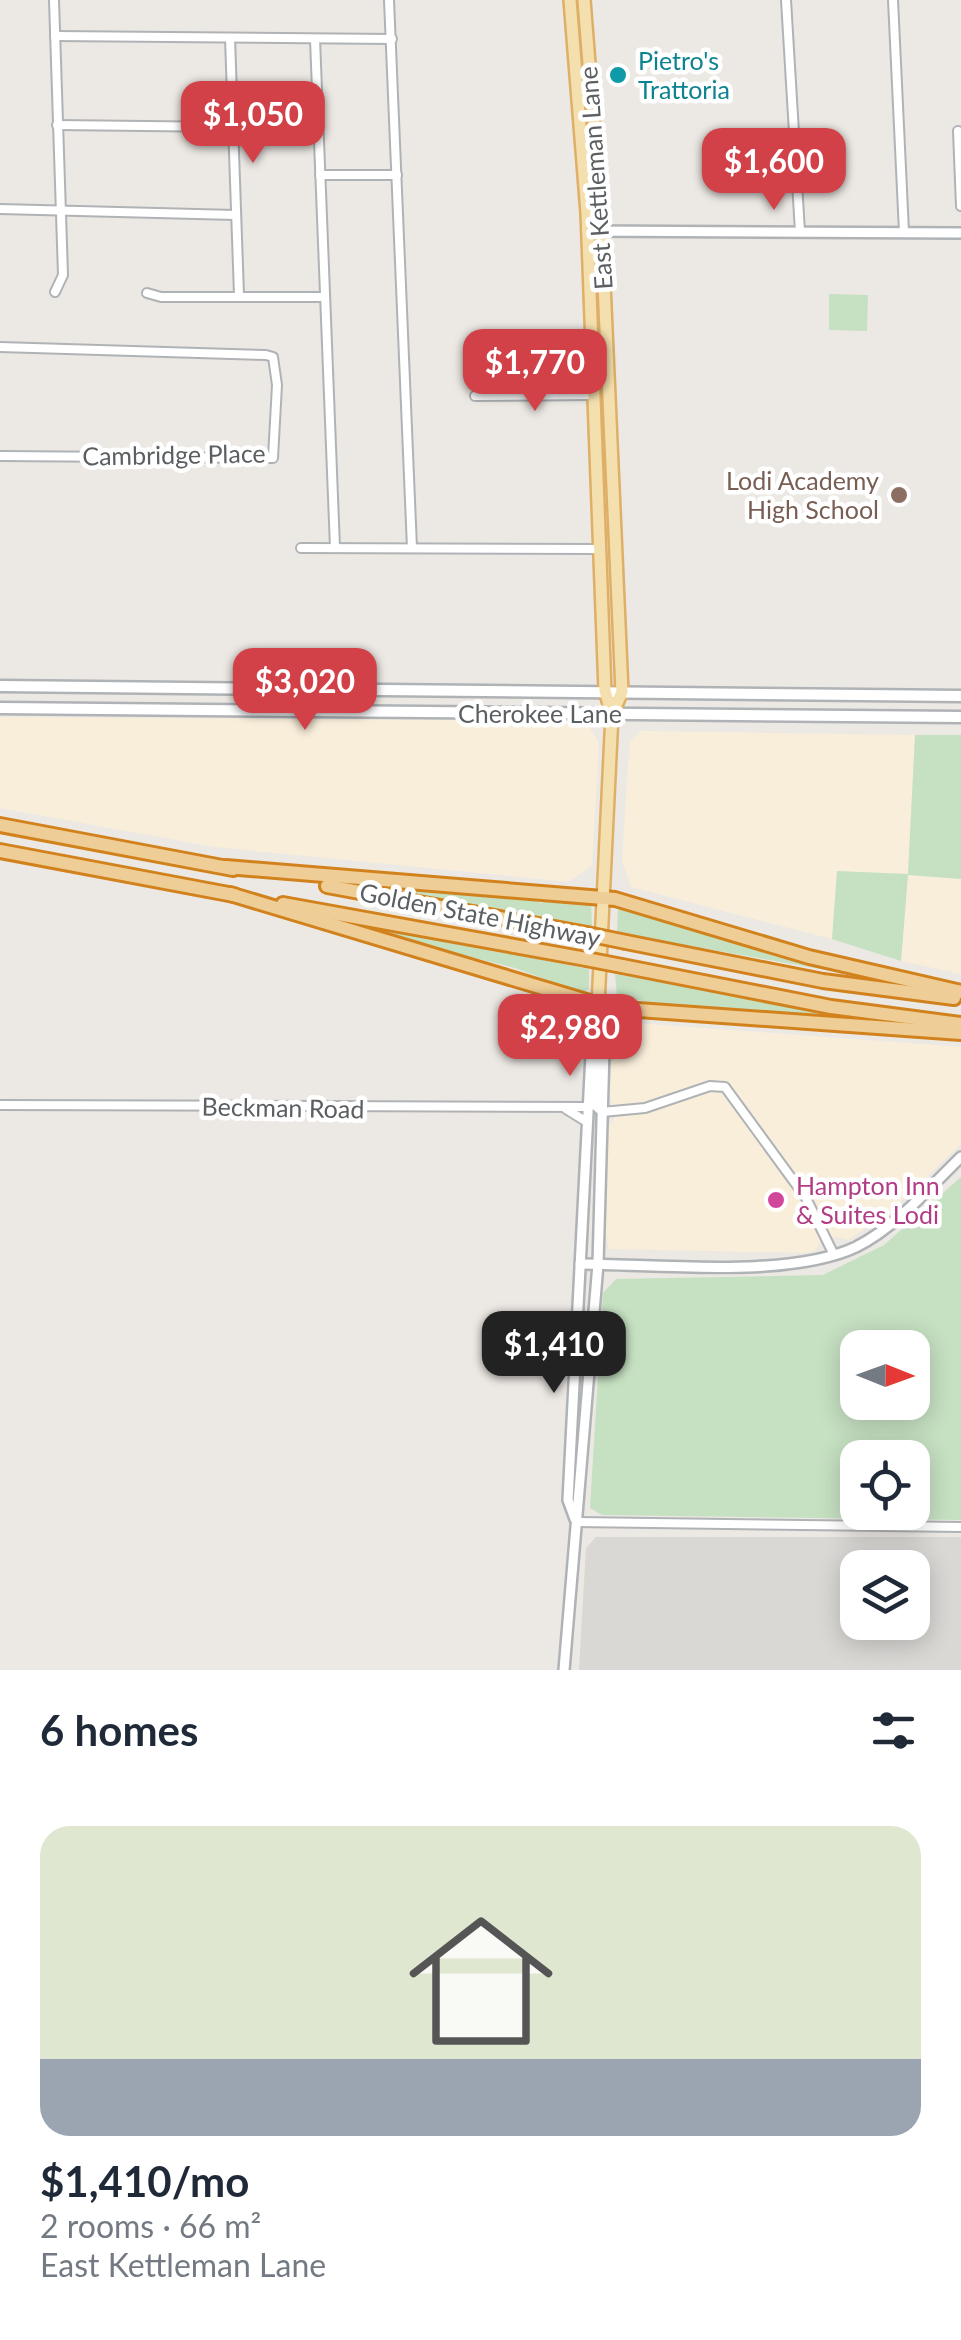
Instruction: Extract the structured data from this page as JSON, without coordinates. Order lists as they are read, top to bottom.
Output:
{
  "streets": {
    "highway": ["Golden State Highway"],
    "main road": ["East Kettleman Lane", "Cherokee Lane"],
    "street": ["Cambridge Place", "Beckman Road"]
  },
  "crossings": [
    ["East Kettleman Lane", "Cherokee Lane"],
    ["East Kettleman Lane", "Beckman Road"]
  ],
  "places": ["Pietro's Trattoria", "Lodi Academy High School", "Hampton Inn & Suites Lodi"],
  "north": "right",
  "page": {
    "price": [
      "$1,050",
      "$1,600",
      "$1,770",
      "$3,020",
      "$2,980",
      "$1,410"
    ],
    "heading": "6 homes",
    "list": [
      {
        "name": "$1,410/mo",
        "note": "2 rooms · 66 m² · East Kettleman Lane"
      }
    ]
  }
}
